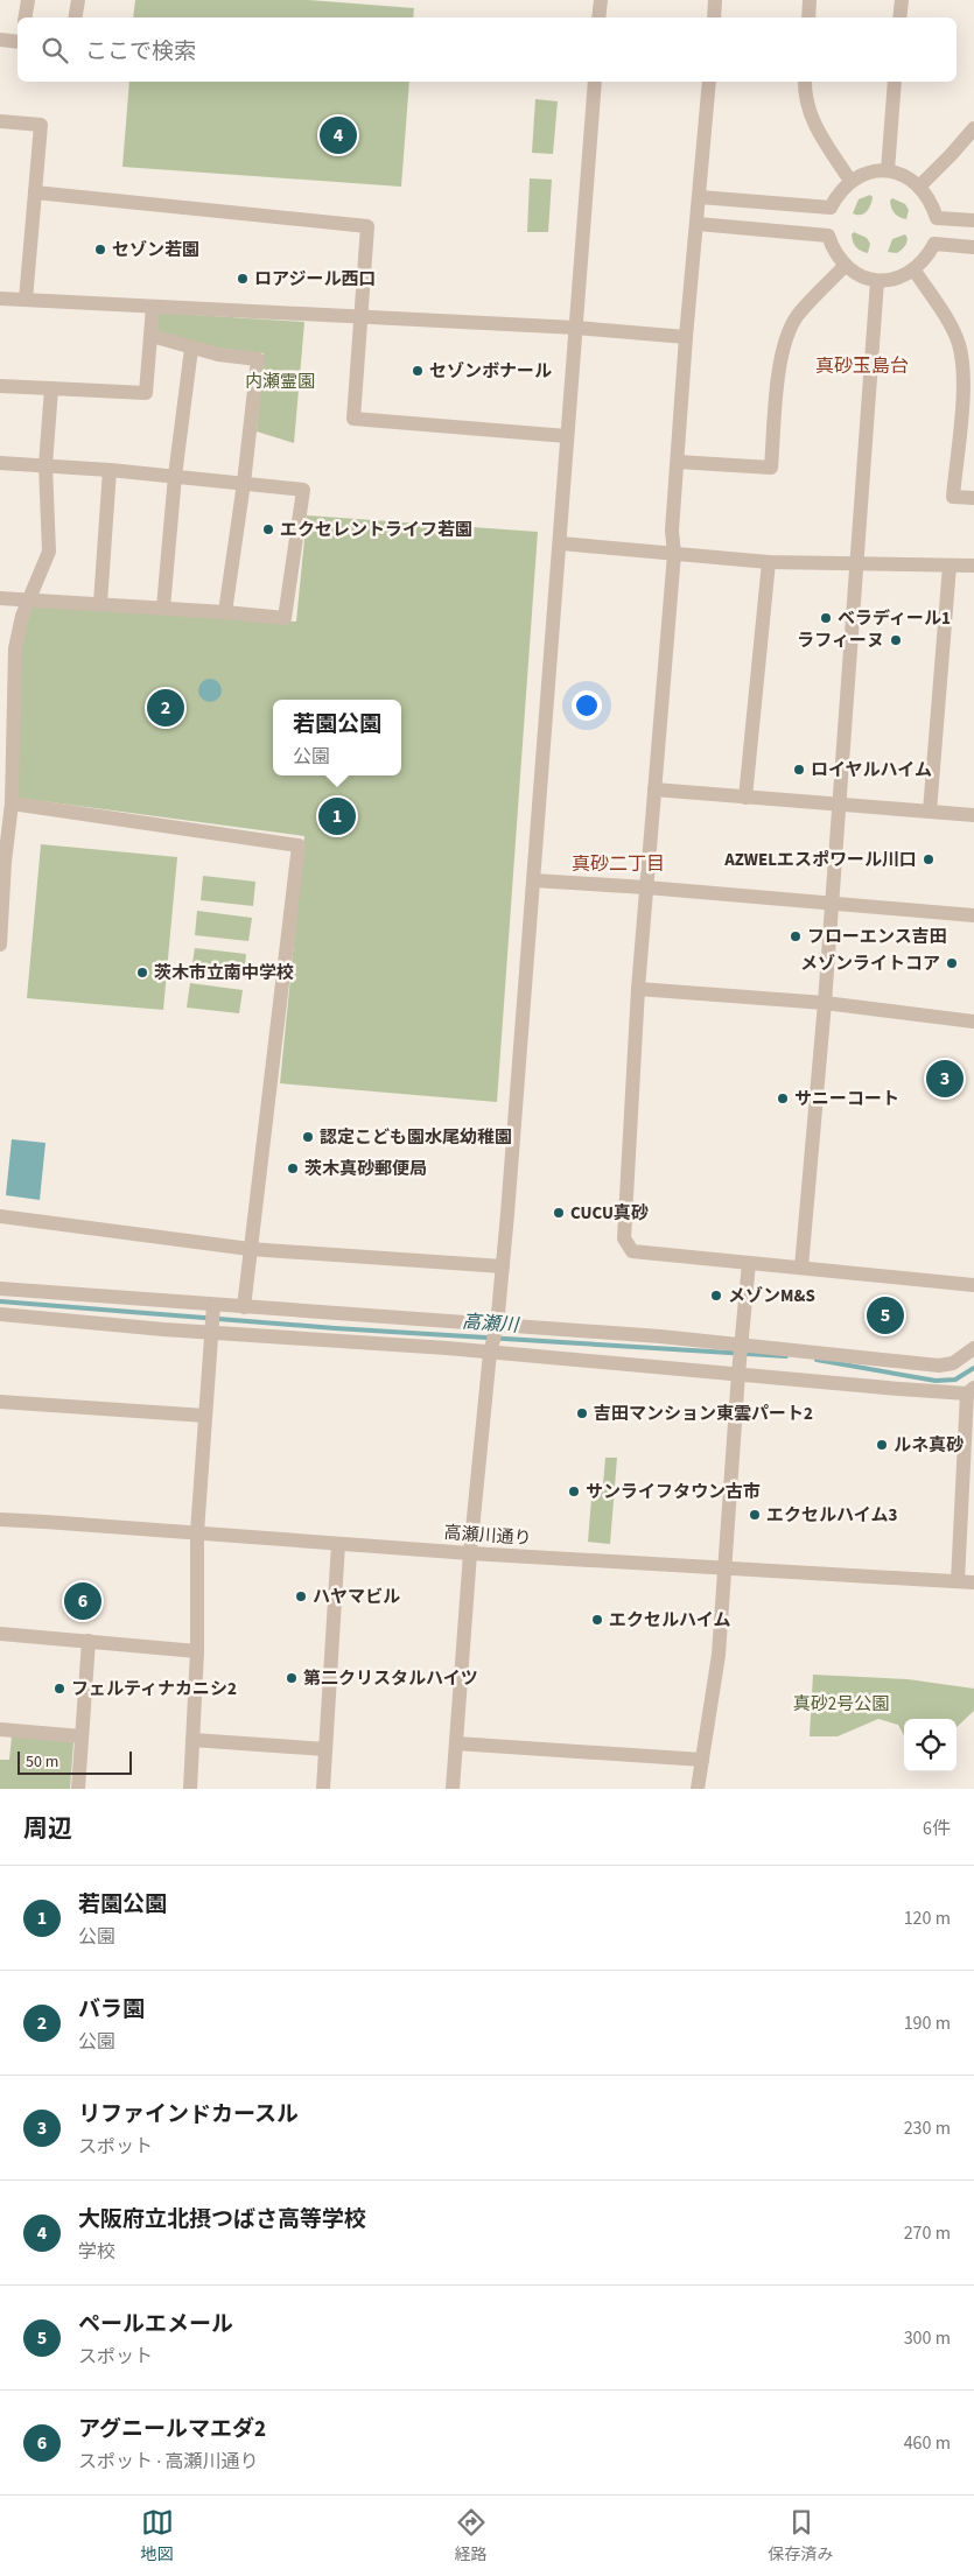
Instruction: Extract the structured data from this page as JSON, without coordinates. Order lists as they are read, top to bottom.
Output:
{
  "streets": {
    "street": ["高瀬川通り"]
  },
  "districts": ["真砂玉島台", "真砂二丁目"],
  "water": ["高瀬川"],
  "parks": ["内瀬霊園", "真砂2号公園"],
  "places": [
    "セゾン若園",
    "ロアジール西口",
    "セゾンボナール",
    "エクセレントライフ若園",
    "ベラディール1",
    "ラフィーヌ",
    "ロイヤルハイム",
    "AZWELエスポワール川口",
    "フローエンス吉田",
    "メゾンライトコア",
    "茨木市立南中学校",
    "サニーコート",
    "認定こども園水尾幼稚園",
    "茨木真砂郵便局",
    "CUCU真砂",
    "メゾンM&S",
    "吉田マンション東雲パート2",
    "ルネ真砂",
    "サンライフタウン古市",
    "エクセルハイム3",
    "ハヤマビル",
    "エクセルハイム",
    "第二クリスタルハイツ",
    "フェルティナカニシ2"
  ],
  "scale_bar": "50 m",
  "page": {
    "search": "ここで検索",
    "pins": [
      "4",
      "2",
      "1",
      "3",
      "5",
      "6"
    ],
    "popup": ["若園公園", "公園"],
    "scale": "50 m",
    "heading": ["周辺", "6件"],
    "list": [
      {
        "mark": "1",
        "name": "若園公園",
        "note": "公園",
        "value": "120 m"
      },
      {
        "mark": "2",
        "name": "バラ園",
        "note": "公園",
        "value": "190 m"
      },
      {
        "mark": "3",
        "name": "リファインドカースル",
        "note": "スポット",
        "value": "230 m"
      },
      {
        "mark": "4",
        "name": "大阪府立北摂つばさ高等学校",
        "note": "学校",
        "value": "270 m"
      },
      {
        "mark": "5",
        "name": "ペールエメール",
        "note": "スポット",
        "value": "300 m"
      },
      {
        "mark": "6",
        "name": "アグニールマエダ2",
        "note": "スポット · 高瀬川通り",
        "value": "460 m"
      }
    ],
    "nav": ["地図", "経路", "保存済み"]
  }
}
